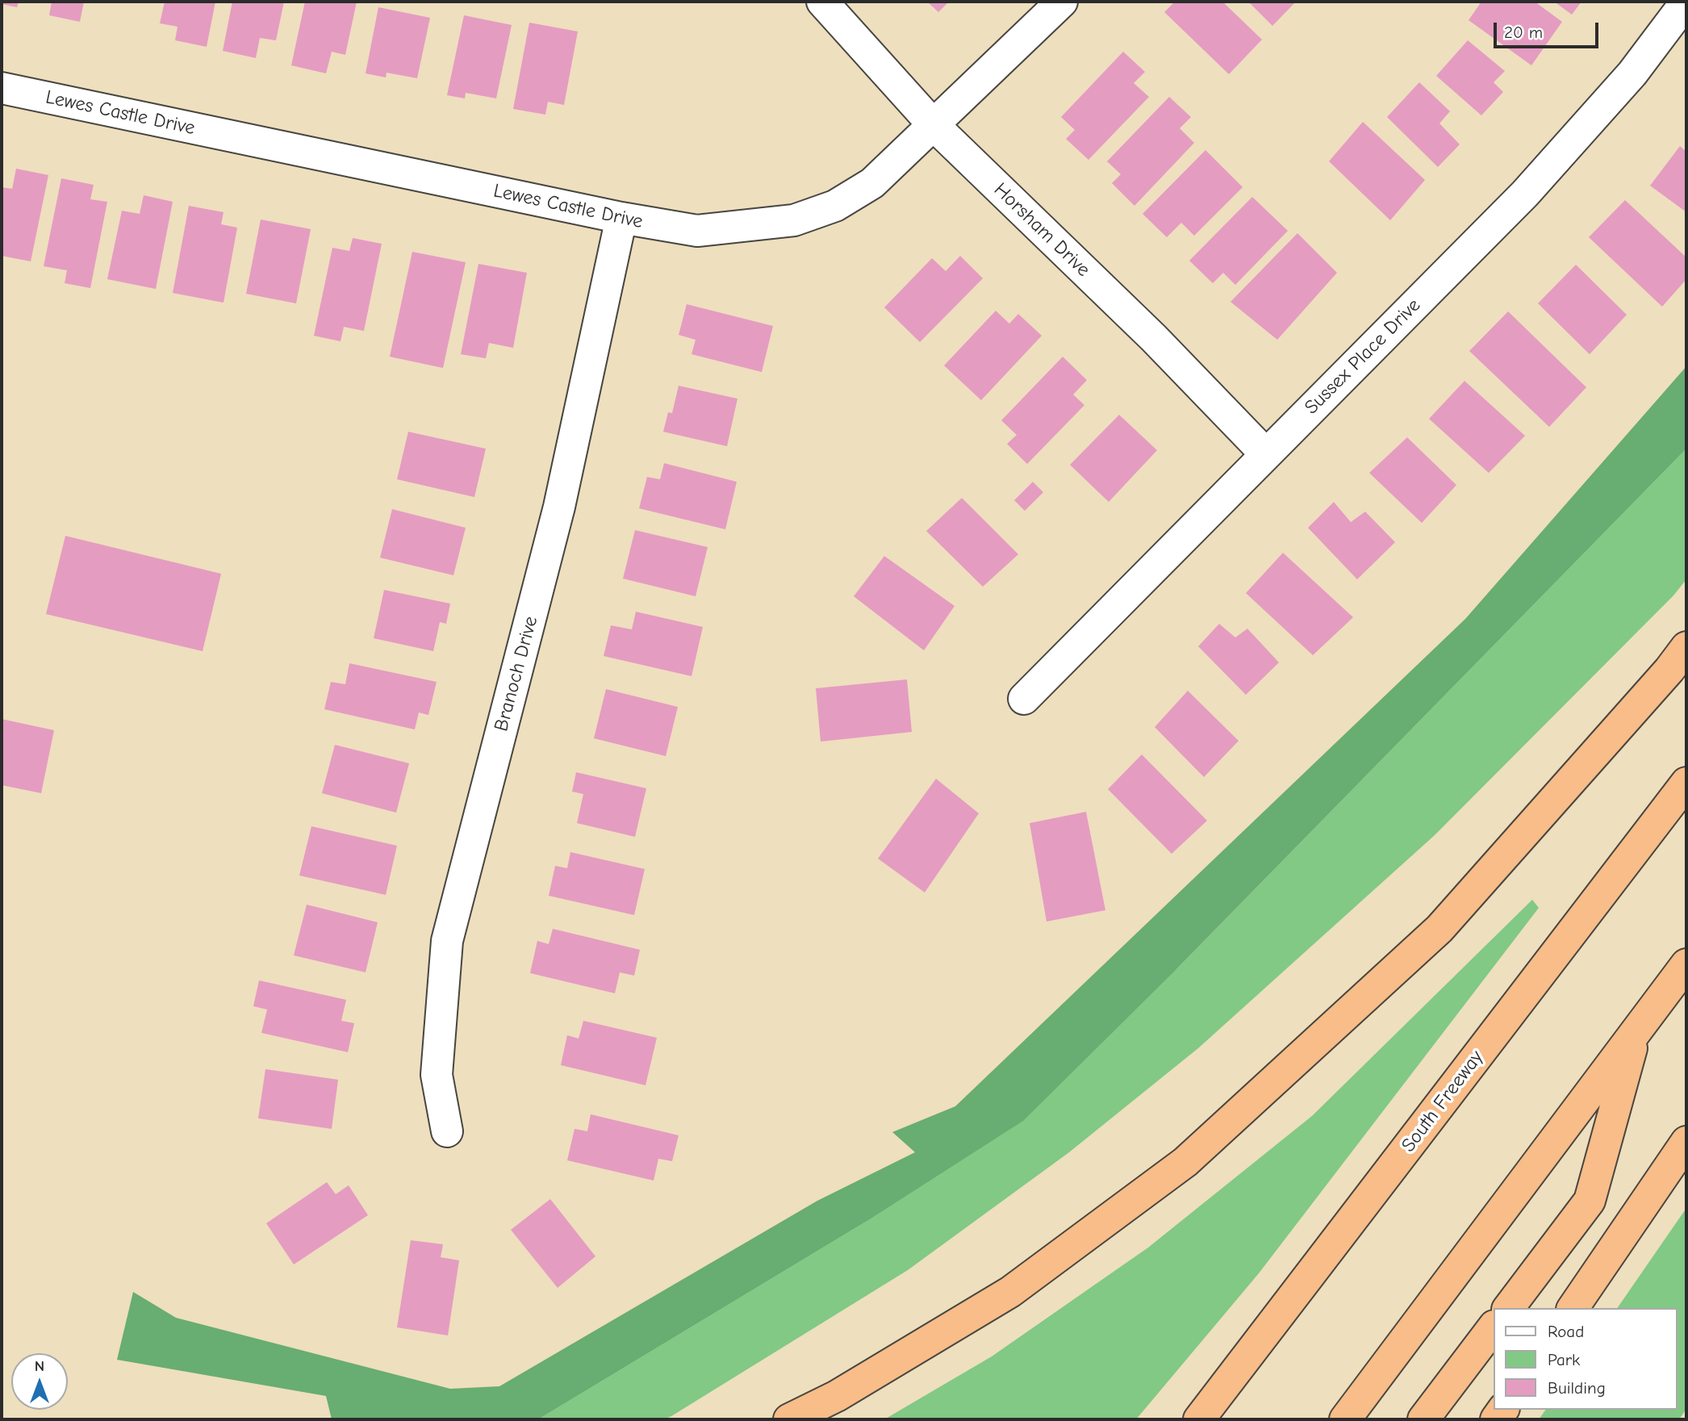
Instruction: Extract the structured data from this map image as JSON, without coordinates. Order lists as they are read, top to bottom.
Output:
{
  "streets": {
    "highway": ["South Freeway"],
    "street": [
      "Lewes Castle Drive",
      "Horsham Drive",
      "Sussex Place Drive",
      "Branoch Drive"
    ]
  },
  "crossings": [
    ["Lewes Castle Drive", "Horsham Drive"],
    ["Lewes Castle Drive", "Branoch Drive"],
    ["Horsham Drive", "Sussex Place Drive"]
  ],
  "legend": ["Road", "Park", "Building"],
  "scale_bar": "20 m",
  "north": "top"
}
